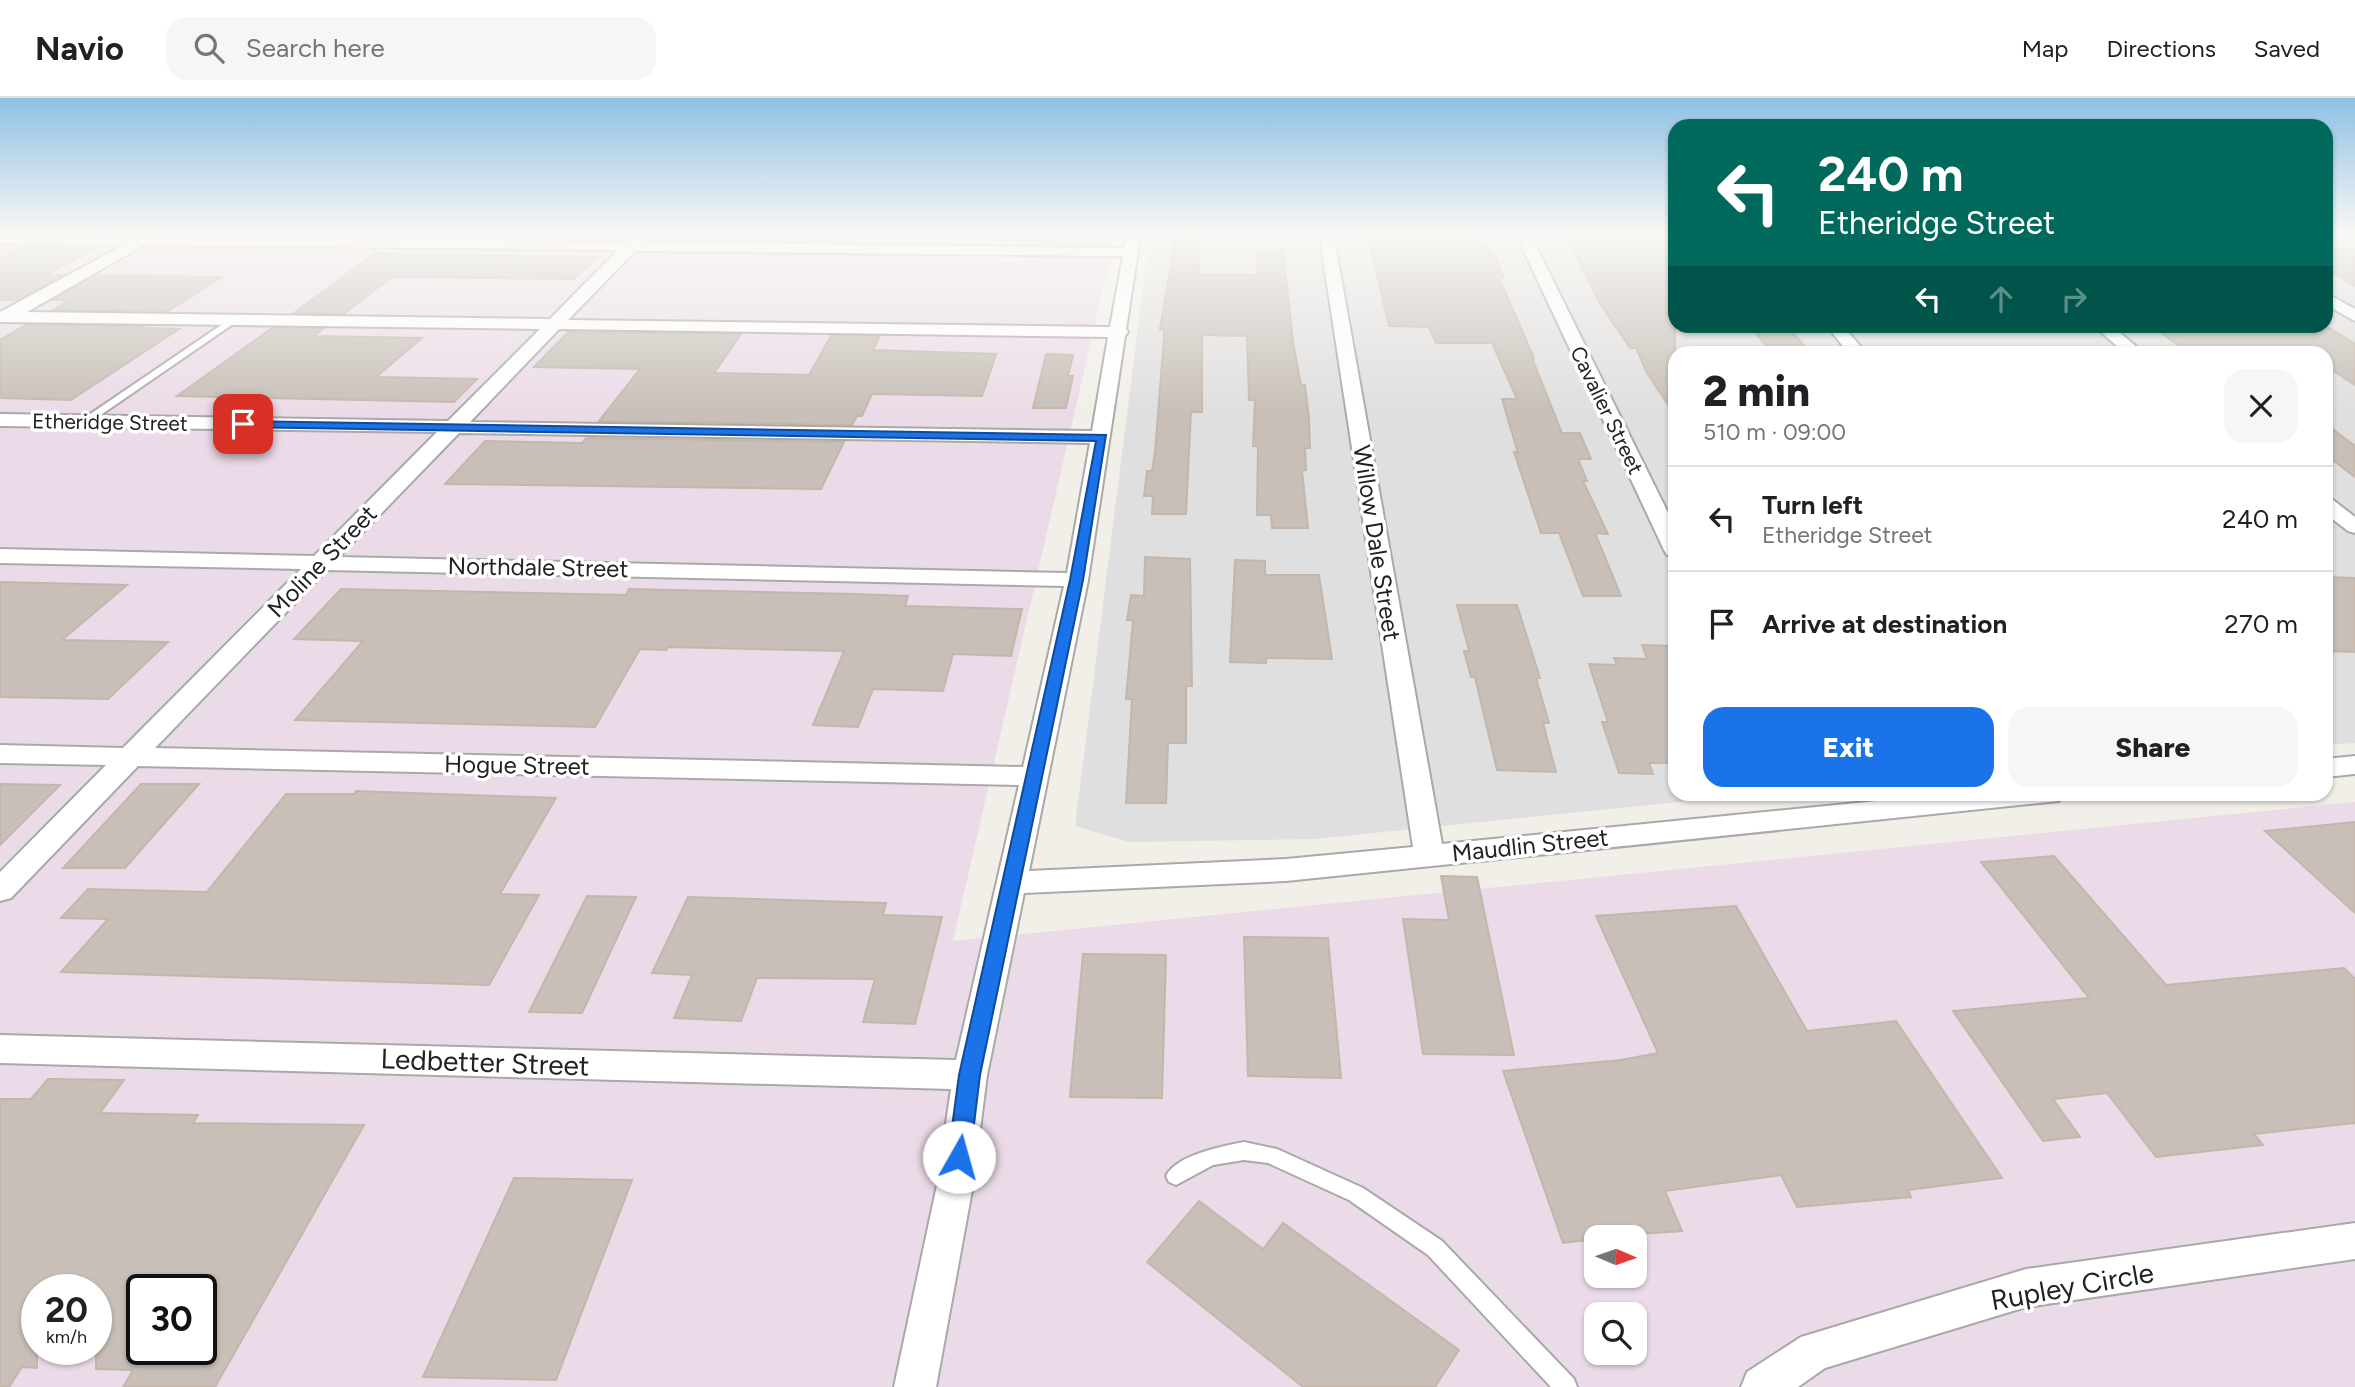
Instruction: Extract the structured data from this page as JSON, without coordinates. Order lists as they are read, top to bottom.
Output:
{
  "streets": {
    "street": [
      "Cavalier Street",
      "Etheridge Street",
      "Willow Dale Street",
      "Moline Street",
      "Northdale Street",
      "Hogue Street",
      "Maudlin Street",
      "Ledbetter Street",
      "Rupley Circle"
    ]
  },
  "crossings": [
    ["Etheridge Street", "Moline Street"],
    ["Willow Dale Street", "Maudlin Street"],
    ["Moline Street", "Northdale Street"],
    ["Moline Street", "Hogue Street"]
  ],
  "north": "right",
  "page": {
    "header": "Navio",
    "search": "Search here",
    "nav": ["Map", "Directions", "Saved"],
    "turn": ["240 m", "Etheridge Street"],
    "heading": ["2 min", "510 m · 09:00"],
    "list": [
      {
        "name": "Turn left",
        "note": "Etheridge Street",
        "value": "240 m"
      },
      {
        "name": "Arrive at destination",
        "value": "270 m"
      }
    ],
    "buttons": ["Exit", "Share"],
    "speed": "20 km/h",
    "limit": "30"
  }
}
